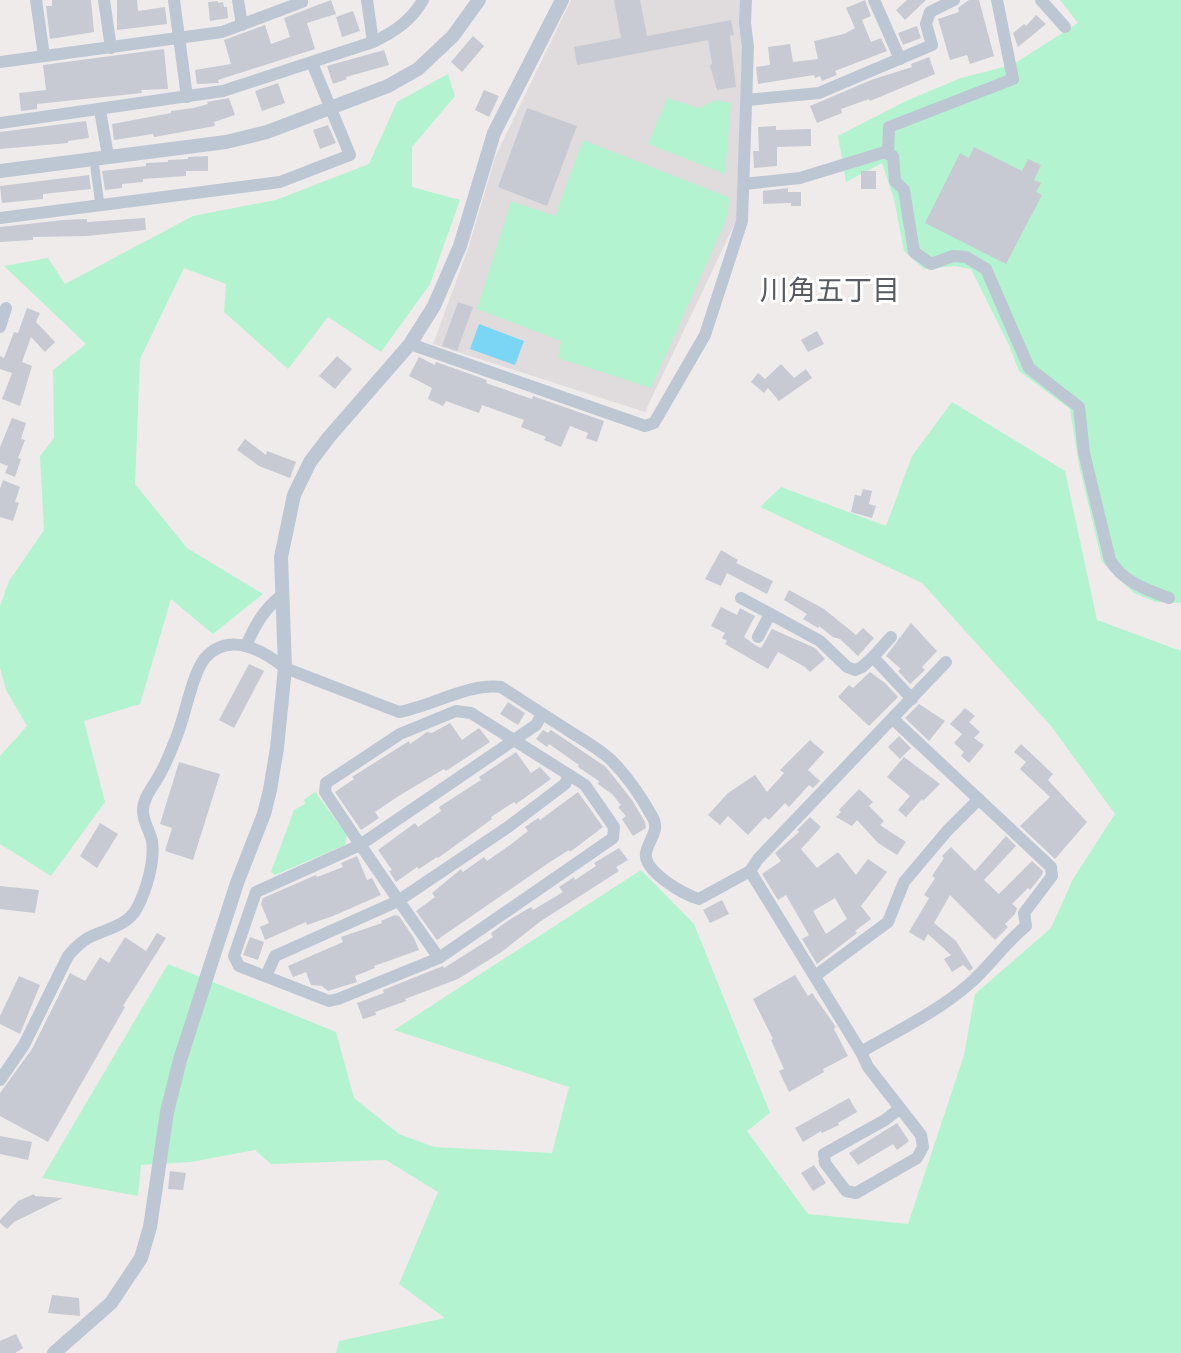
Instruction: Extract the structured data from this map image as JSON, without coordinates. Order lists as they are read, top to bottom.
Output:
{
  "districts": ["川角五丁目"]
}
